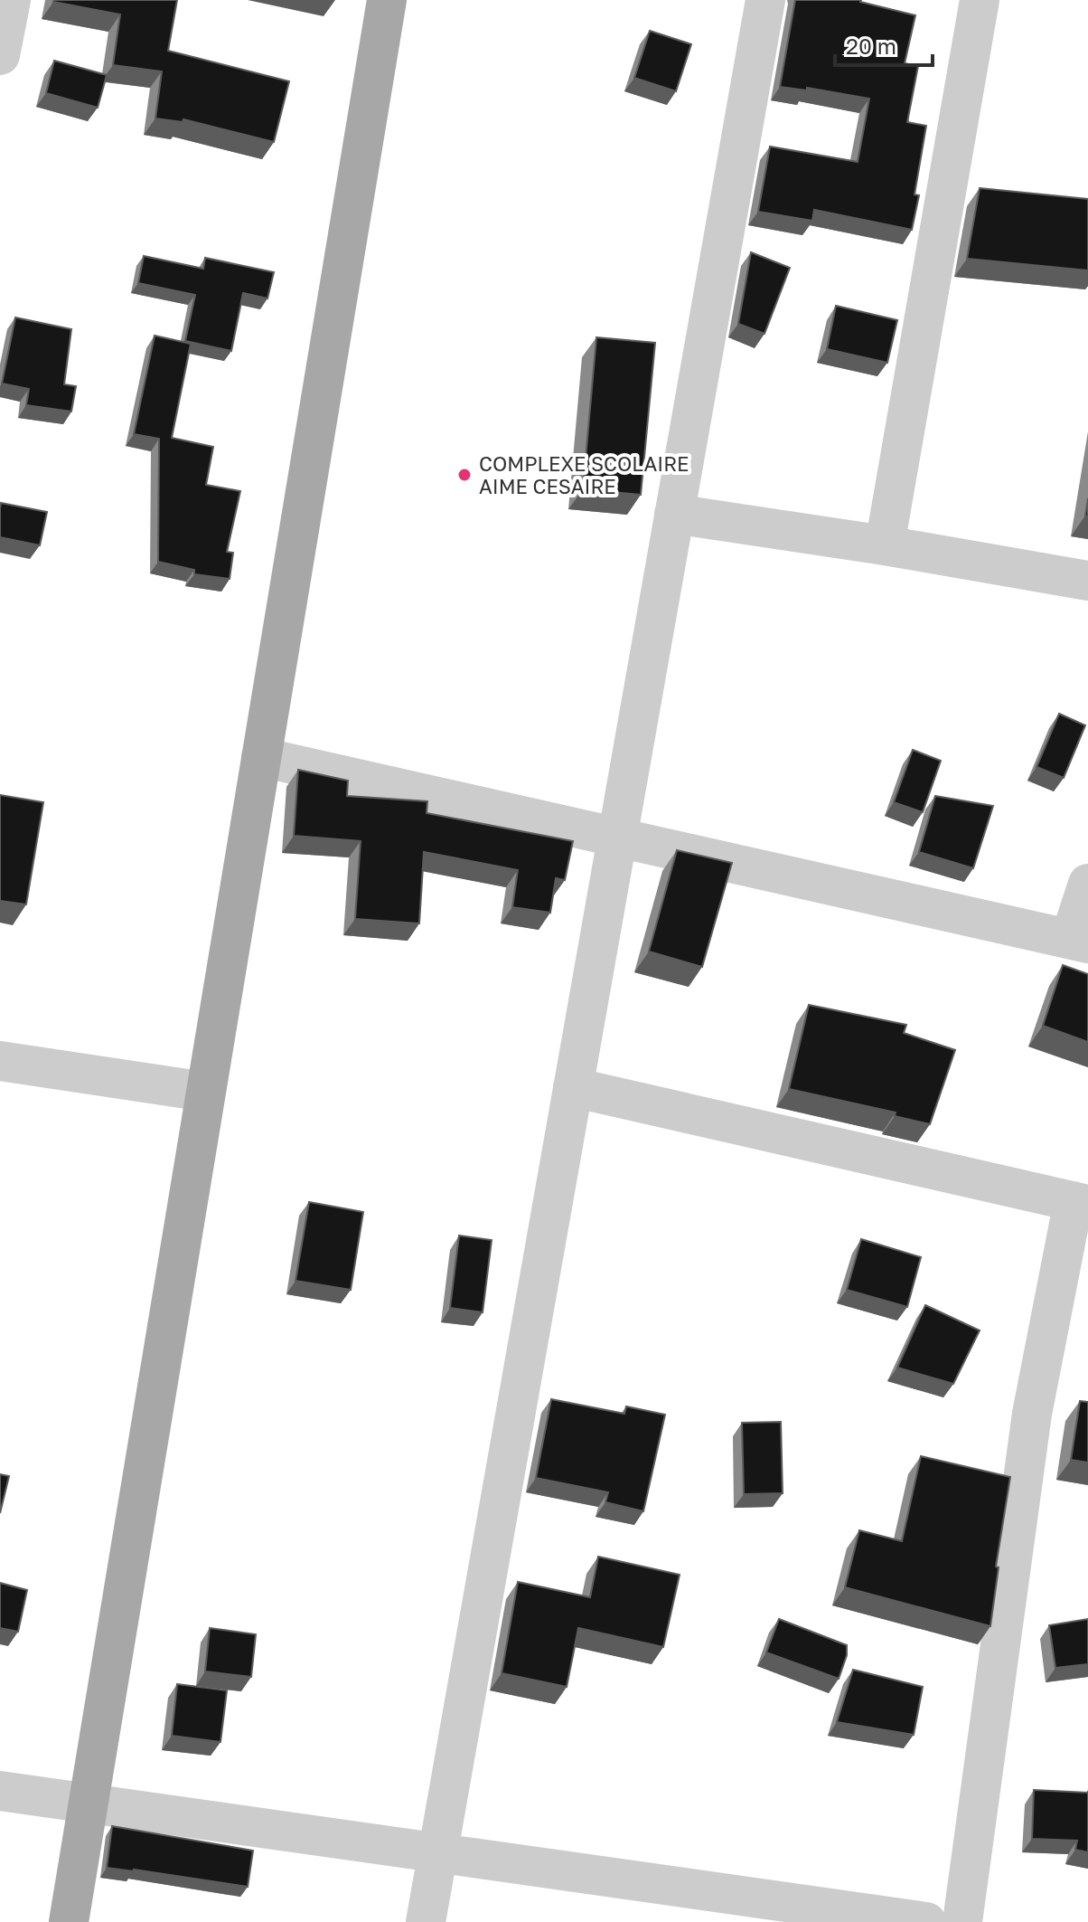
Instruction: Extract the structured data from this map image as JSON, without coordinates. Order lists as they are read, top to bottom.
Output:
{
  "places": ["COMPLEXE SCOLAIRE AIME CESAIRE"],
  "scale_bar": "20 m"
}
